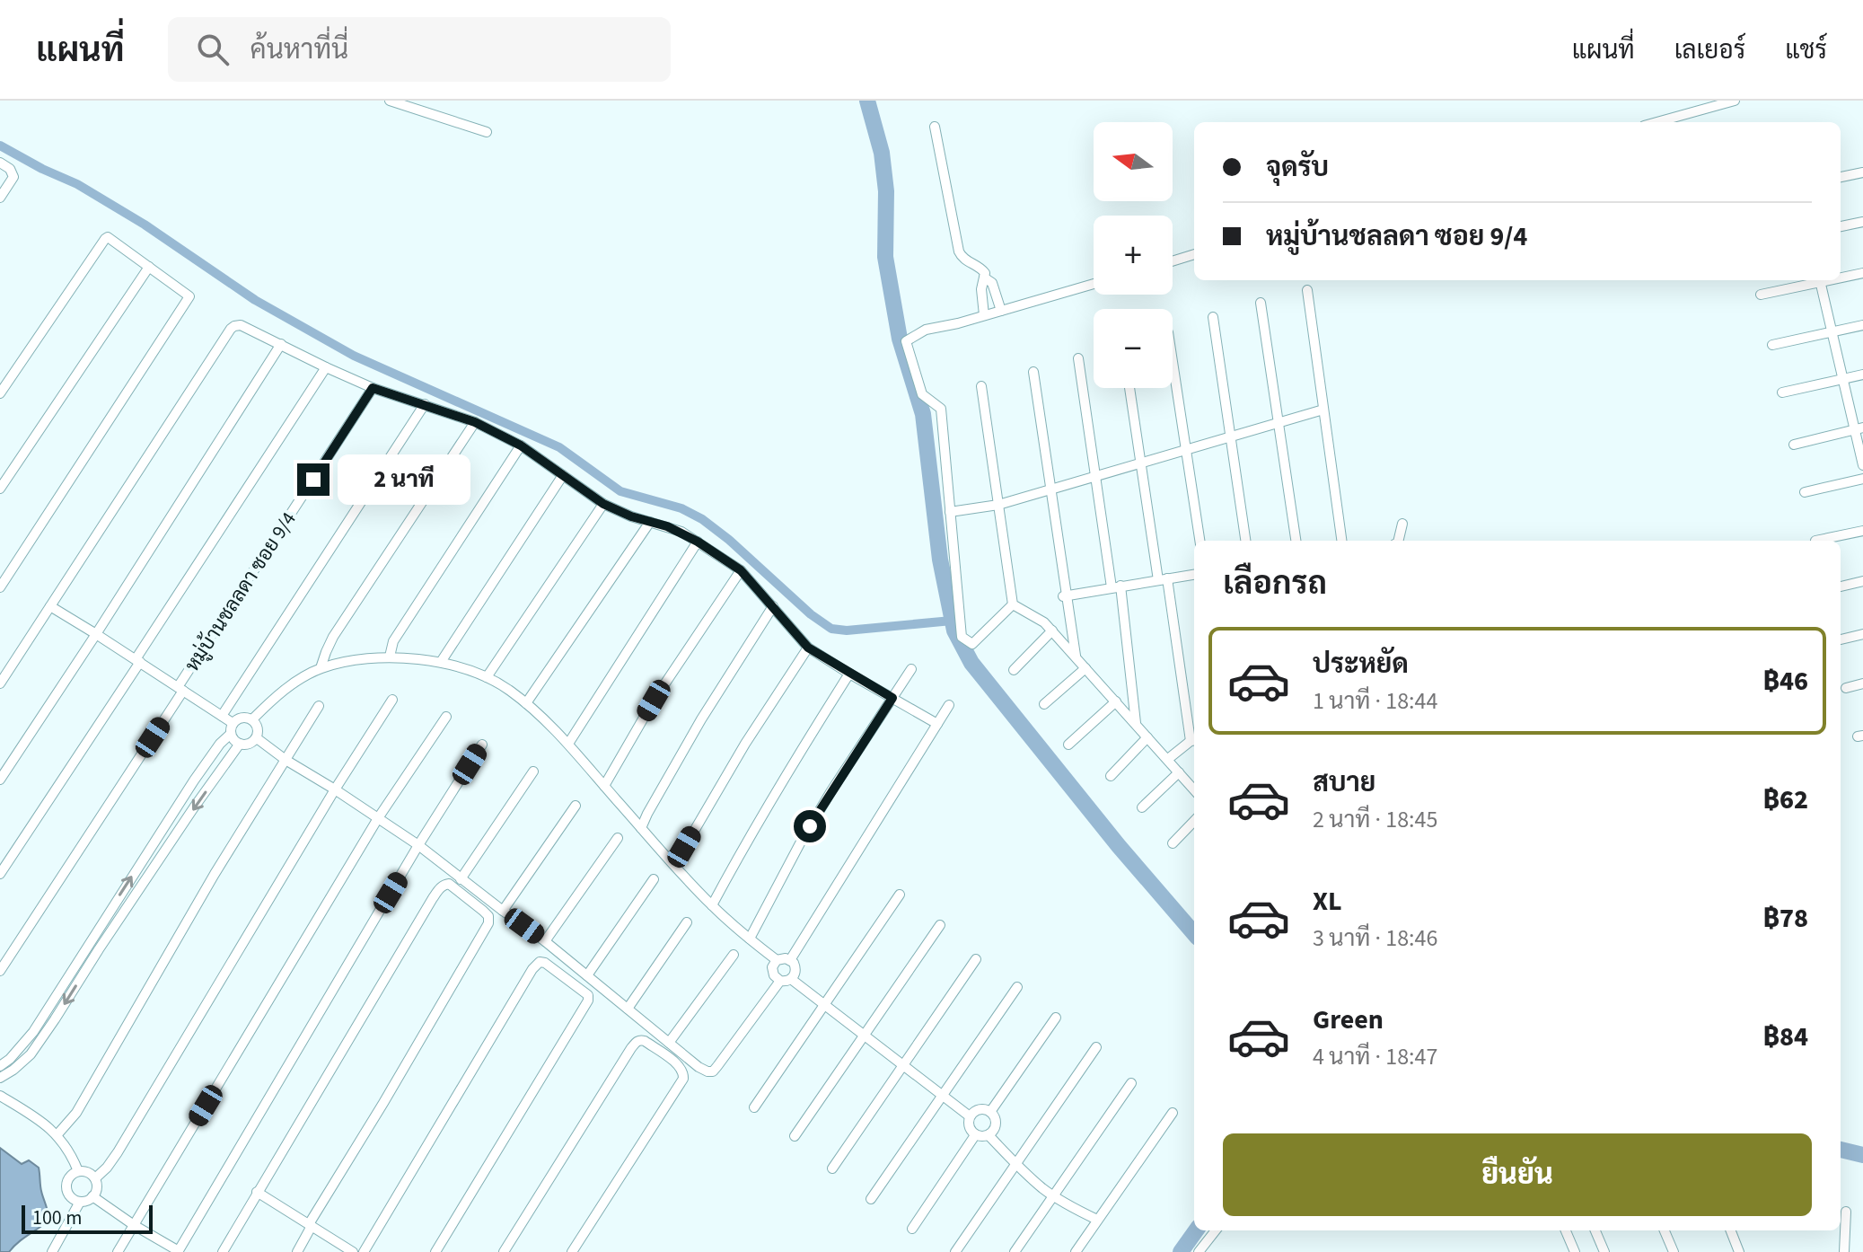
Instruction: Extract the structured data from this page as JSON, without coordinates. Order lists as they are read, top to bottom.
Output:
{
  "streets": {
    "street": ["หมู่บ้านชลลดา ซอย 9/4"]
  },
  "scale_bar": "100 m",
  "north": "left",
  "page": {
    "header": "แผนที่",
    "search": "ค้นหาที่นี่",
    "nav": ["แผนที่", "เลเยอร์", "แชร์"],
    "map_buttons": ["+", "−"],
    "banner": ["จุดรับ", "หมู่บ้านชลลดา ซอย 9/4"],
    "bubble": "2 นาที",
    "heading": "เลือกรถ",
    "list": [
      {
        "name": "ประหยัด",
        "note": "1 นาที · 18:44",
        "value": "฿46"
      },
      {
        "name": "สบาย",
        "note": "2 นาที · 18:45",
        "value": "฿62"
      },
      {
        "name": "XL",
        "note": "3 นาที · 18:46",
        "value": "฿78"
      },
      {
        "name": "Green",
        "note": "4 นาที · 18:47",
        "value": "฿84"
      }
    ],
    "buttons": "ยืนยัน",
    "scale": "100 m"
  }
}
